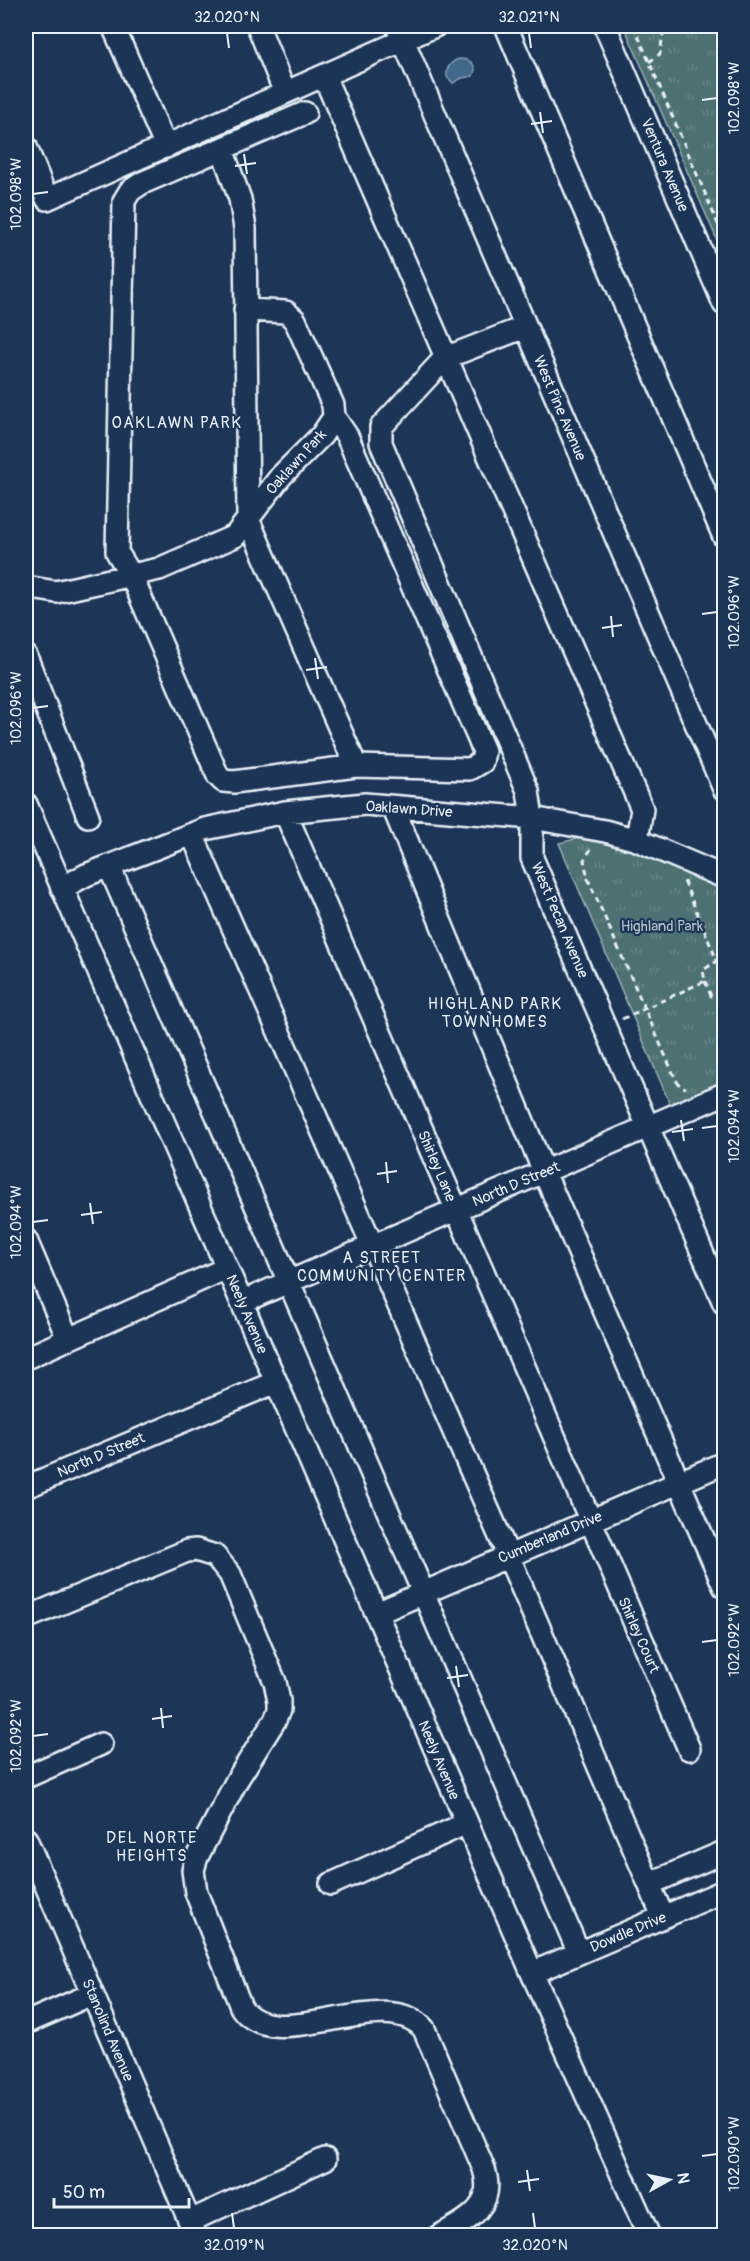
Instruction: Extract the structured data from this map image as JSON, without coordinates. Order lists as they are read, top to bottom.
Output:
{
  "streets": {
    "street": [
      "Ventura Avenue",
      "West Pine Avenue",
      "Oaklawn Park",
      "Oaklawn Drive",
      "West Pecan Avenue",
      "Shirley Lane",
      "North D Street",
      "Neely Avenue",
      "Cumberland Drive",
      "Shirley Court",
      "Dowdle Drive",
      "Stanolind Avenue"
    ]
  },
  "crossings": [
    ["Oaklawn Drive", "West Pecan Avenue"],
    ["Oaklawn Drive", "Shirley Lane"],
    ["Oaklawn Drive", "Neely Avenue"],
    ["West Pecan Avenue", "North D Street"],
    ["Shirley Lane", "North D Street"],
    ["Shirley Lane", "Cumberland Drive"],
    ["Shirley Lane", "Shirley Court"],
    ["North D Street", "Neely Avenue"],
    ["Neely Avenue", "Cumberland Drive"],
    ["Neely Avenue", "Dowdle Drive"],
    ["Cumberland Drive", "Shirley Court"]
  ],
  "districts": [
    "OAKLAWN PARK",
    "HIGHLAND PARK TOWNHOMES",
    "A STREET COMMUNITY CENTER",
    "DEL NORTE HEIGHTS"
  ],
  "parks": ["Highland Park"],
  "scale_bar": "50 m",
  "north": "right",
  "coordinates": [
    "32.020°N",
    "32.021°N",
    "102.098°W",
    "102.096°W",
    "102.094°W",
    "102.092°W",
    "102.090°W",
    "32.019°N"
  ]
}
